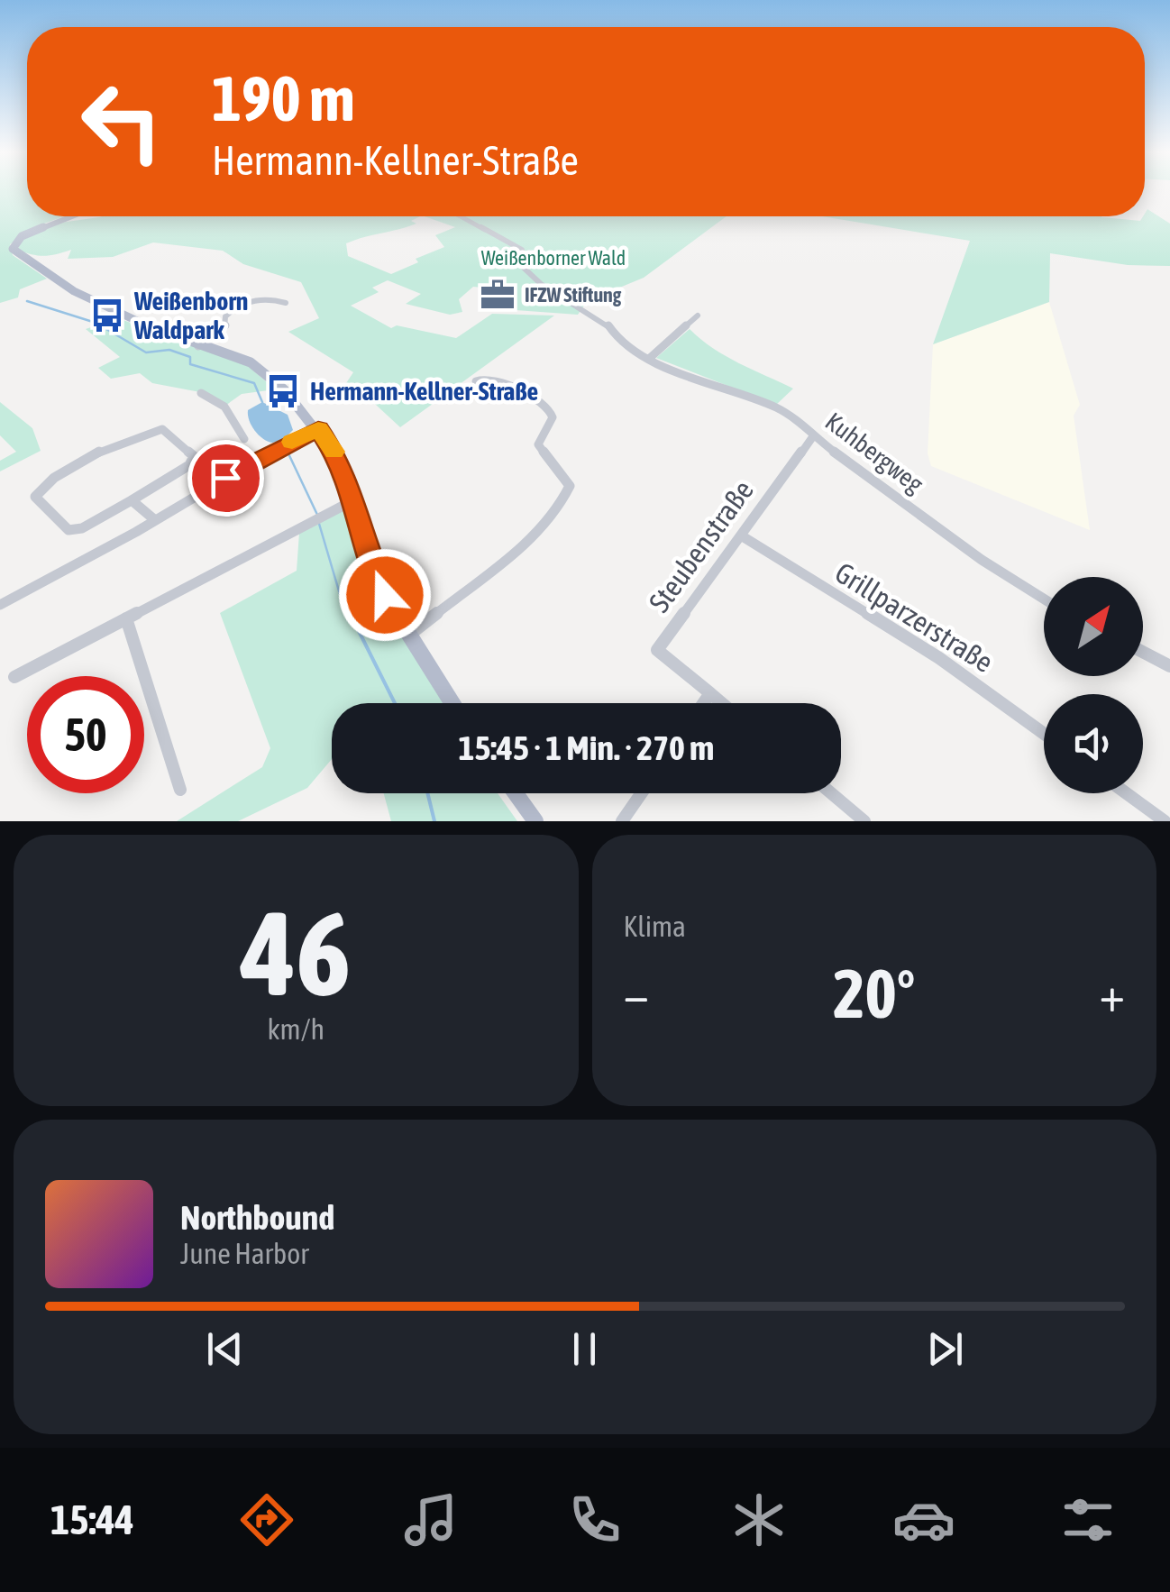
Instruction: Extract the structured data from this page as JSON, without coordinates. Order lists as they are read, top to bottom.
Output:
{
  "streets": {
    "street": ["Kuhbergweg", "Steubenstraße", "Grillparzerstraße"]
  },
  "crossings": [
    ["Kuhbergweg", "Steubenstraße"],
    ["Steubenstraße", "Grillparzerstraße"]
  ],
  "parks": ["Weißenborner Wald"],
  "places": {
    "office": ["IFZW Stiftung"],
    "bus stop": ["Weißenborn Waldpark", "Hermann-Kellner-Straße"]
  },
  "north": "top right",
  "page": {
    "turn": ["190 m", "Hermann-Kellner-Straße"],
    "limit": "50",
    "trip": "15:45 · 1 Min. · 270 m",
    "tile": [
      ["46", "km/h"],
      "Klima"
    ],
    "heat": ["−", "20°", "+"],
    "song": ["Northbound", "June Harbor"],
    "tabs": "15:44"
  }
}
